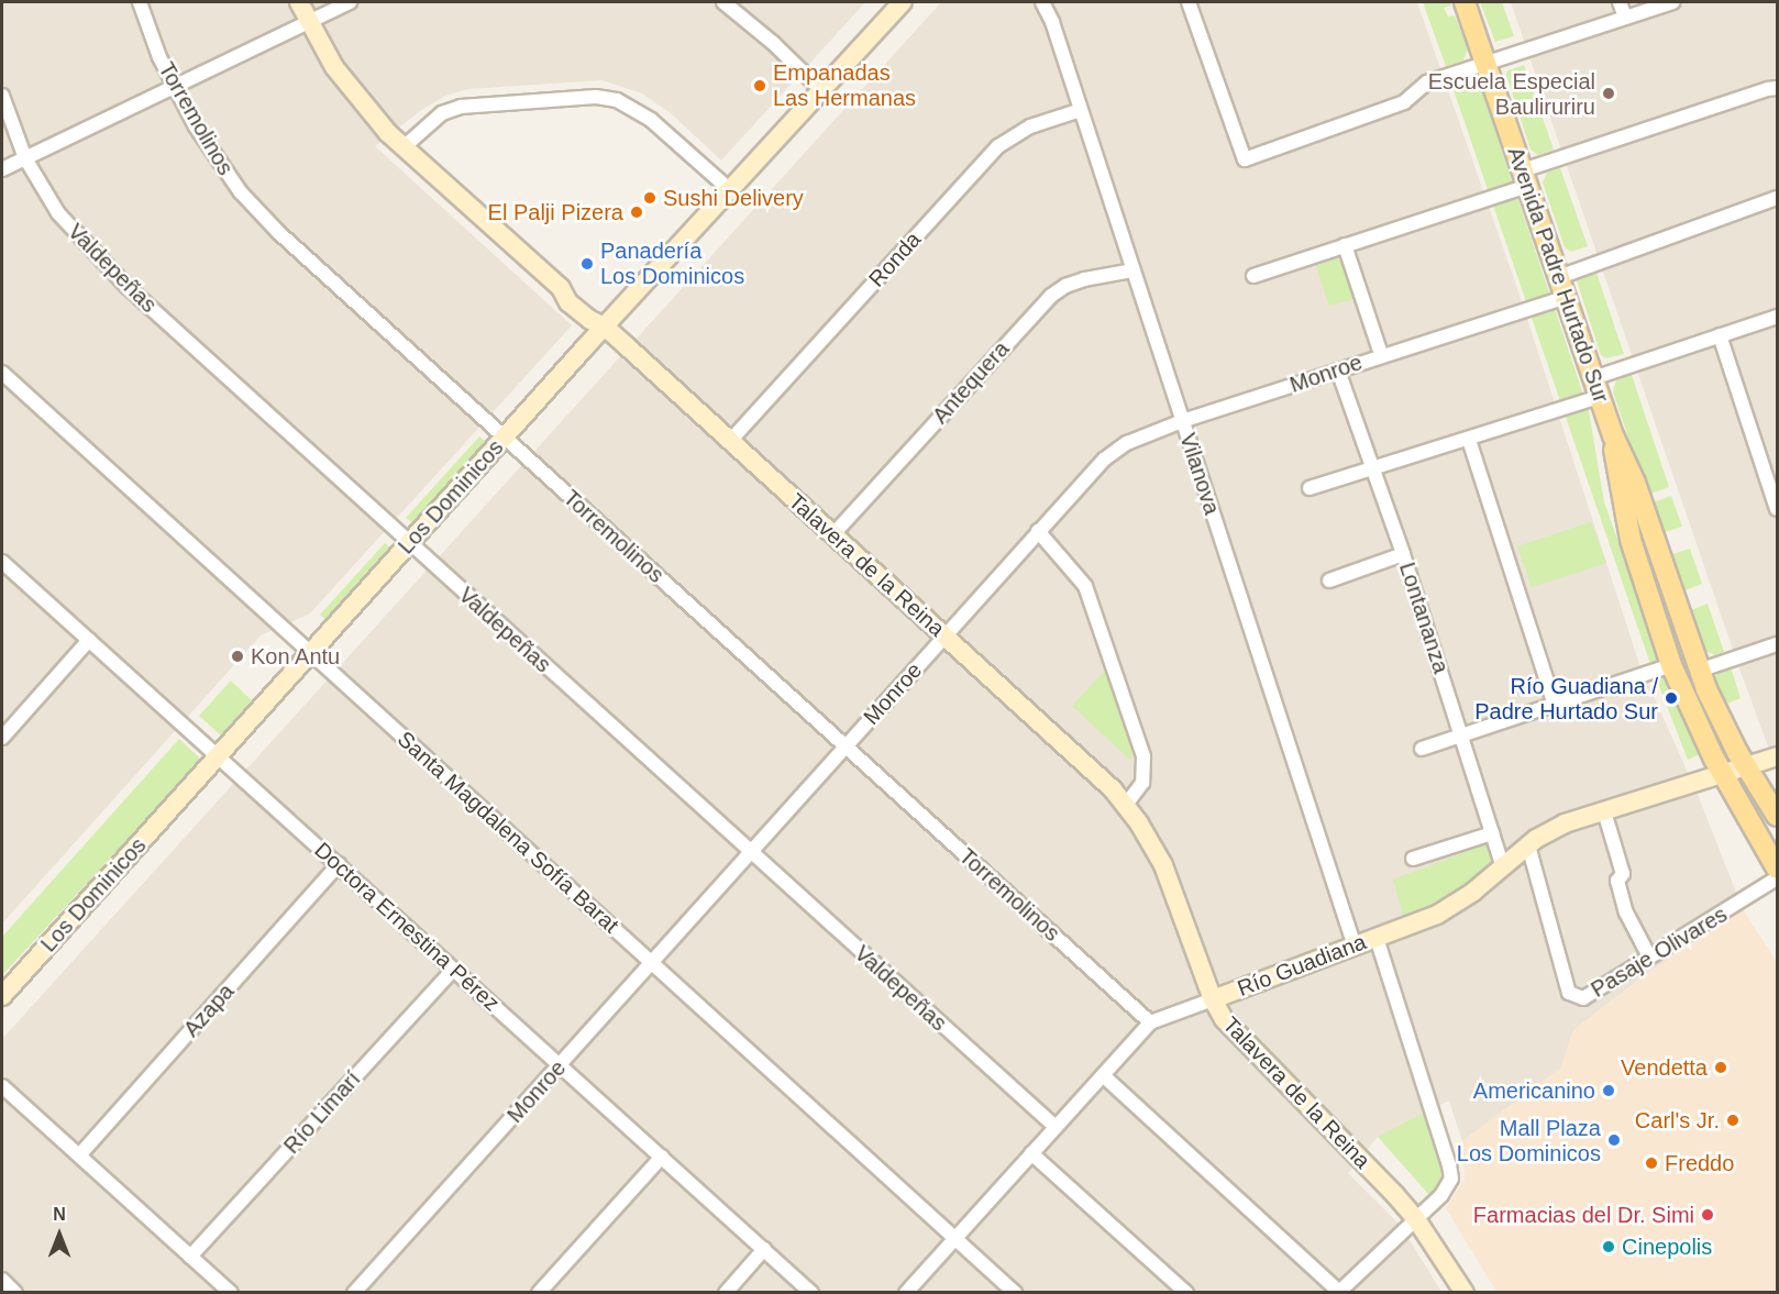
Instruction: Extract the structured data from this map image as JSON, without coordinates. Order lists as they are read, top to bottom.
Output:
{
  "streets": {
    "main road": ["Avenida Padre Hurtado Sur"],
    "street": [
      "Torremolinos",
      "Ronda",
      "Valdepeñas",
      "Monroe",
      "Antequera",
      "Vilanova",
      "Los Dominicos",
      "Talavera de la Reina",
      "Lontananza",
      "Santa Magdalena Sofía Barat",
      "Doctora Ernestina Pérez",
      "Pasaje Olivares",
      "Río Guadiana",
      "Azapa",
      "Río Limarí"
    ]
  },
  "crossings": [
    ["Torremolinos", "Monroe"],
    ["Torremolinos", "Los Dominicos"],
    ["Torremolinos", "Río Guadiana"],
    ["Ronda", "Vilanova"],
    ["Ronda", "Talavera de la Reina"],
    ["Valdepeñas", "Monroe"],
    ["Valdepeñas", "Los Dominicos"],
    ["Valdepeñas", "Río Guadiana"],
    ["Avenida Padre Hurtado Sur", "Monroe"],
    ["Avenida Padre Hurtado Sur", "Río Guadiana"],
    ["Monroe", "Vilanova"],
    ["Monroe", "Talavera de la Reina"],
    ["Monroe", "Lontananza"],
    ["Monroe", "Santa Magdalena Sofía Barat"],
    ["Monroe", "Doctora Ernestina Pérez"],
    ["Antequera", "Vilanova"],
    ["Antequera", "Talavera de la Reina"],
    ["Vilanova", "Río Guadiana"],
    ["Los Dominicos", "Talavera de la Reina"],
    ["Los Dominicos", "Santa Magdalena Sofía Barat"],
    ["Los Dominicos", "Doctora Ernestina Pérez"],
    ["Talavera de la Reina", "Río Guadiana"],
    ["Lontananza", "Río Guadiana"],
    ["Santa Magdalena Sofía Barat", "Río Guadiana"],
    ["Doctora Ernestina Pérez", "Azapa"],
    ["Doctora Ernestina Pérez", "Río Limarí"],
    ["Pasaje Olivares", "Río Guadiana"]
  ],
  "places": [
    "Empanadas Las Hermanas",
    "Escuela Especial Bauliruriru",
    "Sushi Delivery",
    "El Palji Pizera",
    "Panadería Los Dominicos",
    "Kon Antu",
    "Río Guadiana / Padre Hurtado Sur",
    "Vendetta",
    "Americanino",
    "Carl's Jr.",
    "Mall Plaza Los Dominicos",
    "Freddo",
    "Farmacias del Dr. Simi",
    "Cinepolis"
  ],
  "north": "top"
}
